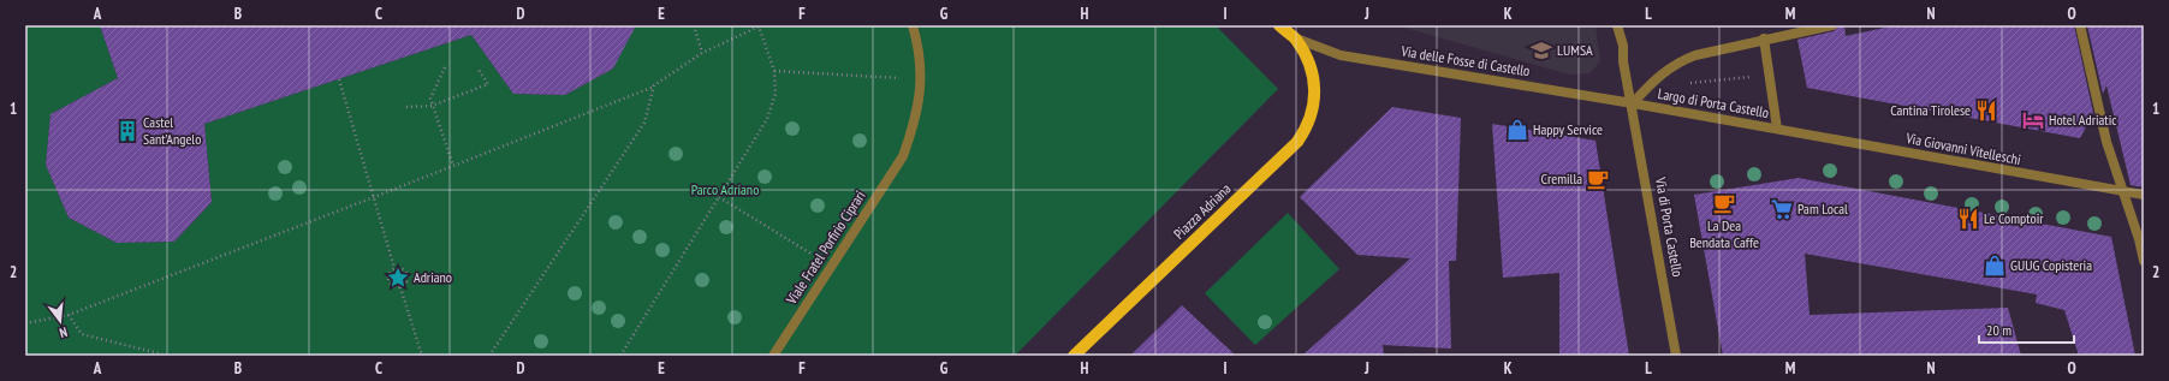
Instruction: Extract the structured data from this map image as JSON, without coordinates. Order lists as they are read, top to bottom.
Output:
{
  "streets": {
    "main road": ["Piazza Adriana"],
    "street": [
      "Via delle Fosse di Castello",
      "Largo di Porta Castello",
      "Via Giovanni Vitelleschi",
      "Via di Porta Castello",
      "Viale Fratel Porfirio Ciprari"
    ]
  },
  "crossings": [
    ["Via delle Fosse di Castello", "Largo di Porta Castello"],
    ["Via delle Fosse di Castello", "Piazza Adriana"],
    ["Via delle Fosse di Castello", "Via di Porta Castello"],
    ["Largo di Porta Castello", "Via Giovanni Vitelleschi"],
    ["Largo di Porta Castello", "Via di Porta Castello"]
  ],
  "parks": ["Parco Adriano"],
  "places": {
    "school or university": ["LUMSA"],
    "restaurant": ["Cantina Tirolese", "Le Comptoir"],
    "hotel": ["Hotel Adriatic"],
    "shop": ["Happy Service", "GUUG Copisteria"],
    "building": ["Castel Sant’Angelo"],
    "cafe": ["Cremilla", "La Dea Bendata Caffe"],
    "supermarket": ["Pam Local"],
    "place": ["Adriano"]
  },
  "scale_bar": "20 m",
  "north": "bottom",
  "grid": {
    "columns": [
      "A",
      "B",
      "C",
      "D",
      "E",
      "F",
      "G",
      "H",
      "I",
      "J",
      "K",
      "L",
      "M",
      "N",
      "O"
    ],
    "rows": ["1", "2"]
  }
}
